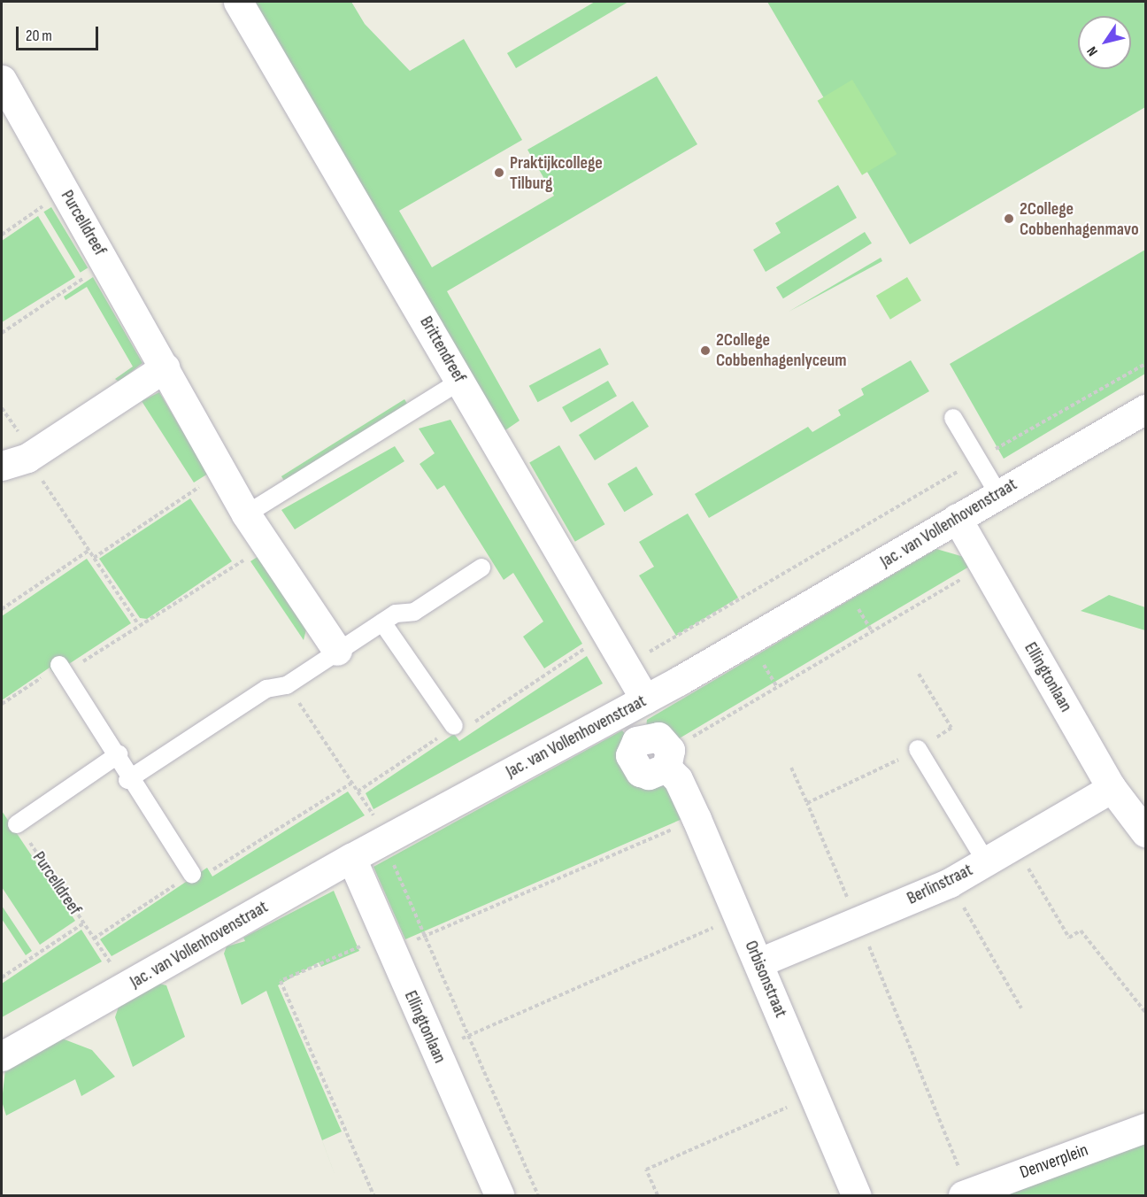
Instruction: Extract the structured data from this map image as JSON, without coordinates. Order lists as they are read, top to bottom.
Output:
{
  "streets": {
    "street": [
      "Purcelldreef",
      "Brittendreef",
      "Jac. van Vollenhovenstraat",
      "Ellingtonlaan",
      "Berlinstraat",
      "Orbisonstraat",
      "Denverplein"
    ]
  },
  "crossings": [
    ["Brittendreef", "Jac. van Vollenhovenstraat"],
    ["Jac. van Vollenhovenstraat", "Ellingtonlaan"],
    ["Ellingtonlaan", "Berlinstraat"],
    ["Berlinstraat", "Orbisonstraat"]
  ],
  "places": ["Praktijkcollege Tilburg", "2College Cobbenhagenmavo", "2College Cobbenhagenlyceum"],
  "scale_bar": "20 m",
  "north": "bottom left"
}
